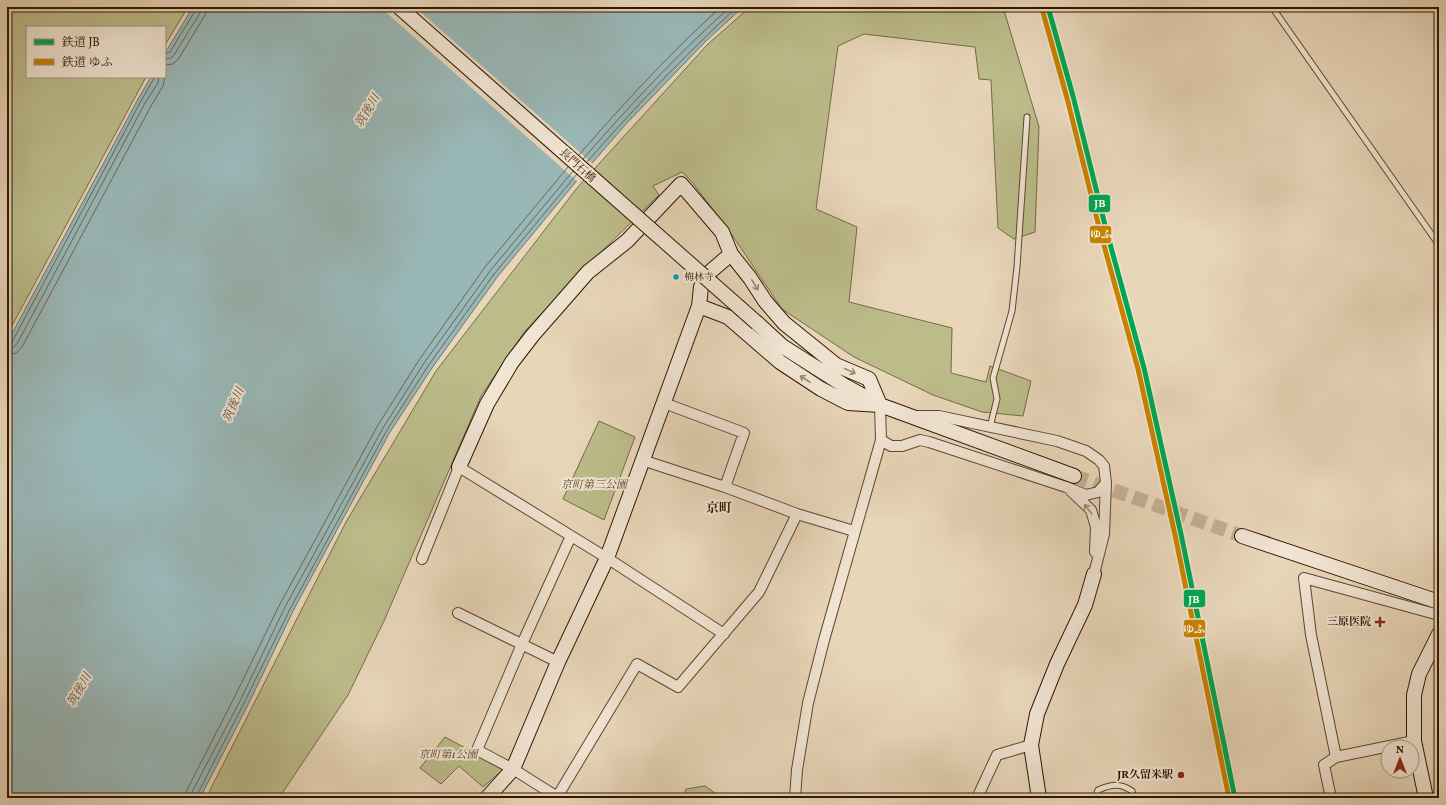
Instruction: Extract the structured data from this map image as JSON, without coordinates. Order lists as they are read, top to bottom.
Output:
{
  "streets": {
    "street": ["長門石橋"]
  },
  "districts": ["京町"],
  "water": ["筑後川"],
  "parks": ["京町第三公園", "京町第1公園"],
  "places": {
    "other": ["梅林寺", "JR久留米駅"],
    "health": ["三原医院"]
  },
  "lines": ["rail line JB", "rail line ゆふ"],
  "legend": ["鉄道 JB", "鉄道 ゆふ"],
  "north": "top"
}
